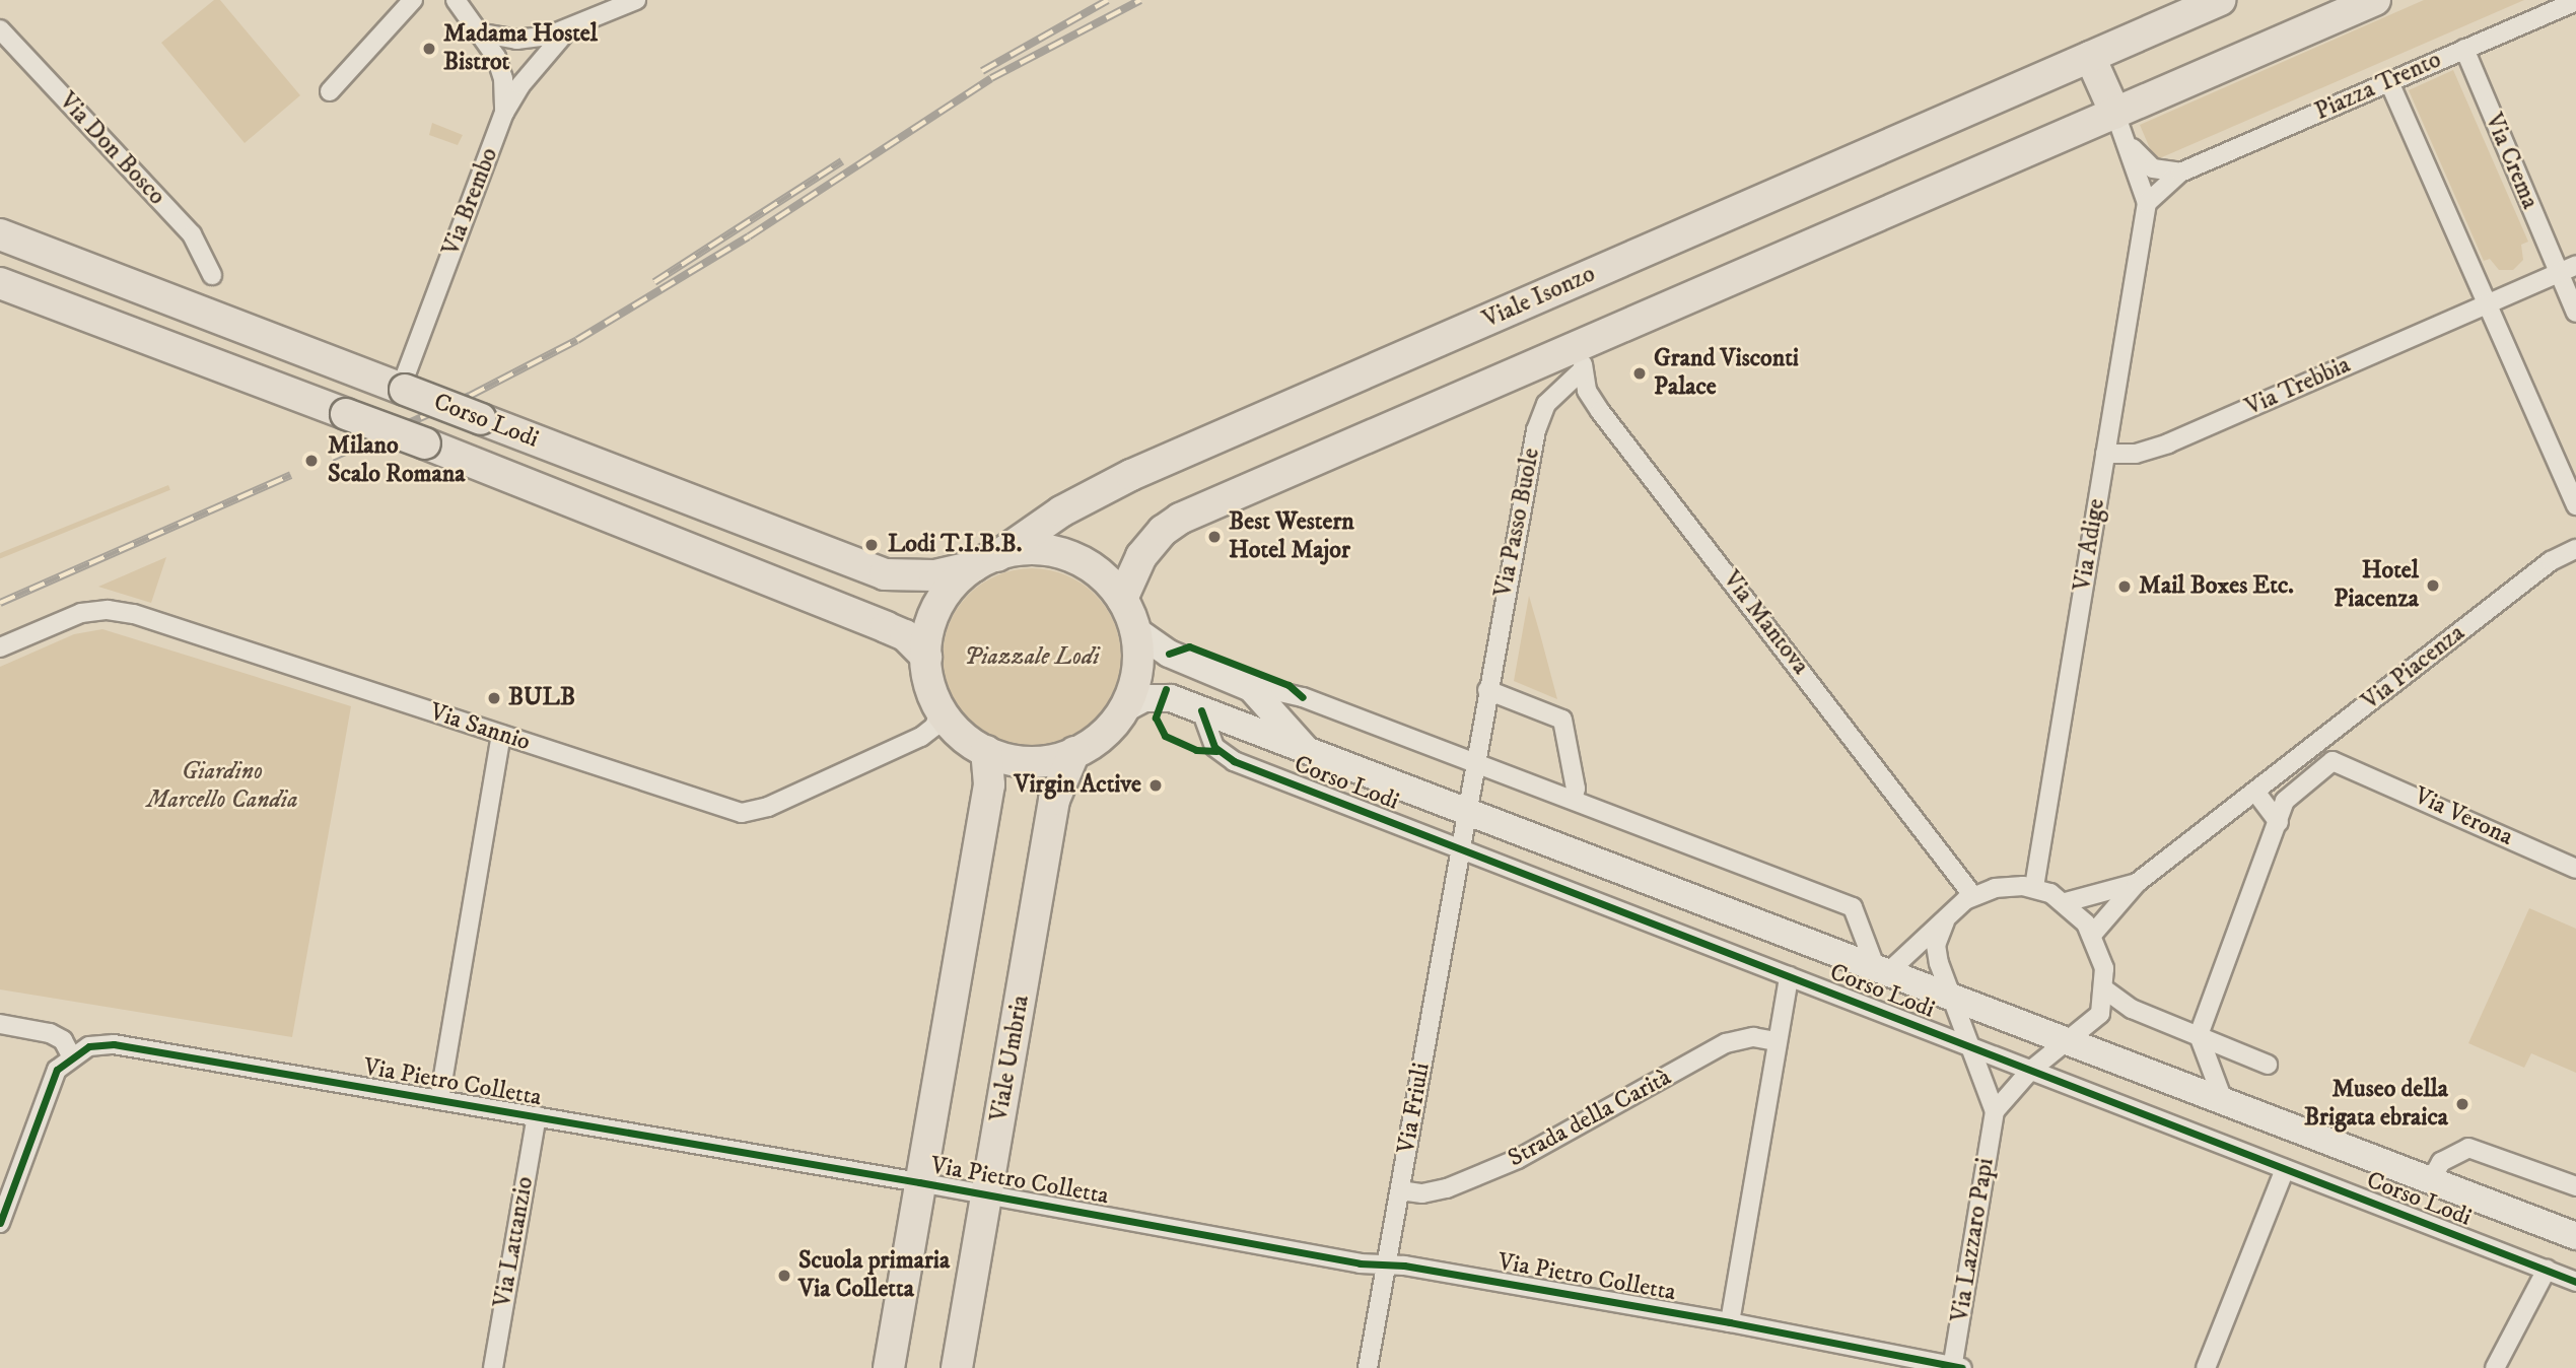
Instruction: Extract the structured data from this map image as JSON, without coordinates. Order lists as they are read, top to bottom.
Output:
{
  "streets": {
    "main road": ["Viale Isonzo", "Corso Lodi", "Viale Umbria"],
    "street": [
      "Piazza Trento",
      "Via Don Bosco",
      "Via Crema",
      "Via Brembo",
      "Via Trebbia",
      "Via Passo Buole",
      "Via Adige",
      "Via Mantova",
      "Via Piacenza",
      "Via Sannio",
      "Via Verona",
      "Via Pietro Colletta",
      "Via Friuli",
      "Strada della Carità",
      "Via Lazzaro Papi",
      "Via Lattanzio"
    ]
  },
  "crossings": [
    ["Piazza Trento", "Via Crema"],
    ["Piazza Trento", "Via Adige"],
    ["Via Brembo", "Corso Lodi"],
    ["Viale Isonzo", "Corso Lodi"],
    ["Viale Isonzo", "Via Sannio"],
    ["Viale Isonzo", "Viale Umbria"],
    ["Via Trebbia", "Via Adige"],
    ["Corso Lodi", "Via Passo Buole"],
    ["Corso Lodi", "Via Adige"],
    ["Corso Lodi", "Via Mantova"],
    ["Corso Lodi", "Via Piacenza"],
    ["Corso Lodi", "Via Sannio"],
    ["Corso Lodi", "Viale Umbria"],
    ["Corso Lodi", "Via Pietro Colletta"],
    ["Corso Lodi", "Via Friuli"],
    ["Corso Lodi", "Strada della Carità"],
    ["Corso Lodi", "Via Lazzaro Papi"],
    ["Via Passo Buole", "Via Mantova"],
    ["Via Passo Buole", "Via Friuli"],
    ["Via Adige", "Via Mantova"],
    ["Via Adige", "Via Piacenza"],
    ["Via Adige", "Via Lazzaro Papi"],
    ["Via Mantova", "Via Piacenza"],
    ["Via Mantova", "Via Lazzaro Papi"],
    ["Via Piacenza", "Via Lazzaro Papi"],
    ["Via Sannio", "Viale Umbria"],
    ["Viale Umbria", "Via Pietro Colletta"],
    ["Via Pietro Colletta", "Via Friuli"],
    ["Via Pietro Colletta", "Via Lazzaro Papi"],
    ["Via Pietro Colletta", "Via Lattanzio"],
    ["Via Friuli", "Strada della Carità"]
  ],
  "parks": ["Piazzale Lodi", "Giardino Marcello Candia"],
  "places": [
    "Madama Hostel Bistrot",
    "Grand Visconti Palace",
    "Milano Scalo Romana",
    "Best Western Hotel Major",
    "Lodi T.I.B.B.",
    "Hotel Piacenza",
    "Mail Boxes Etc.",
    "BULB",
    "Virgin Active",
    "Museo della Brigata ebraica",
    "Scuola primaria Via Colletta"
  ]
}
